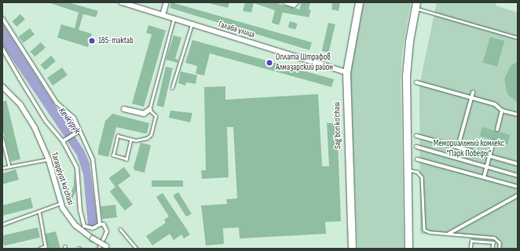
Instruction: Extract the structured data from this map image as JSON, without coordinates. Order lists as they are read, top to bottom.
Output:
{
  "streets": {
    "main road": ["Sag’bon ko’chasi"],
    "street": ["Галаба улица", "Taraqqiyot ko'chasi"]
  },
  "crossings": [
    ["Галаба улица", "Sag’bon ko’chasi"]
  ],
  "water": ["Кечкурук"],
  "parks": ["Мемориальный комлекс \"Парк Победы\""],
  "places": ["185-maktab", "Оплата Штрафов Aлмазарский район"]
}
